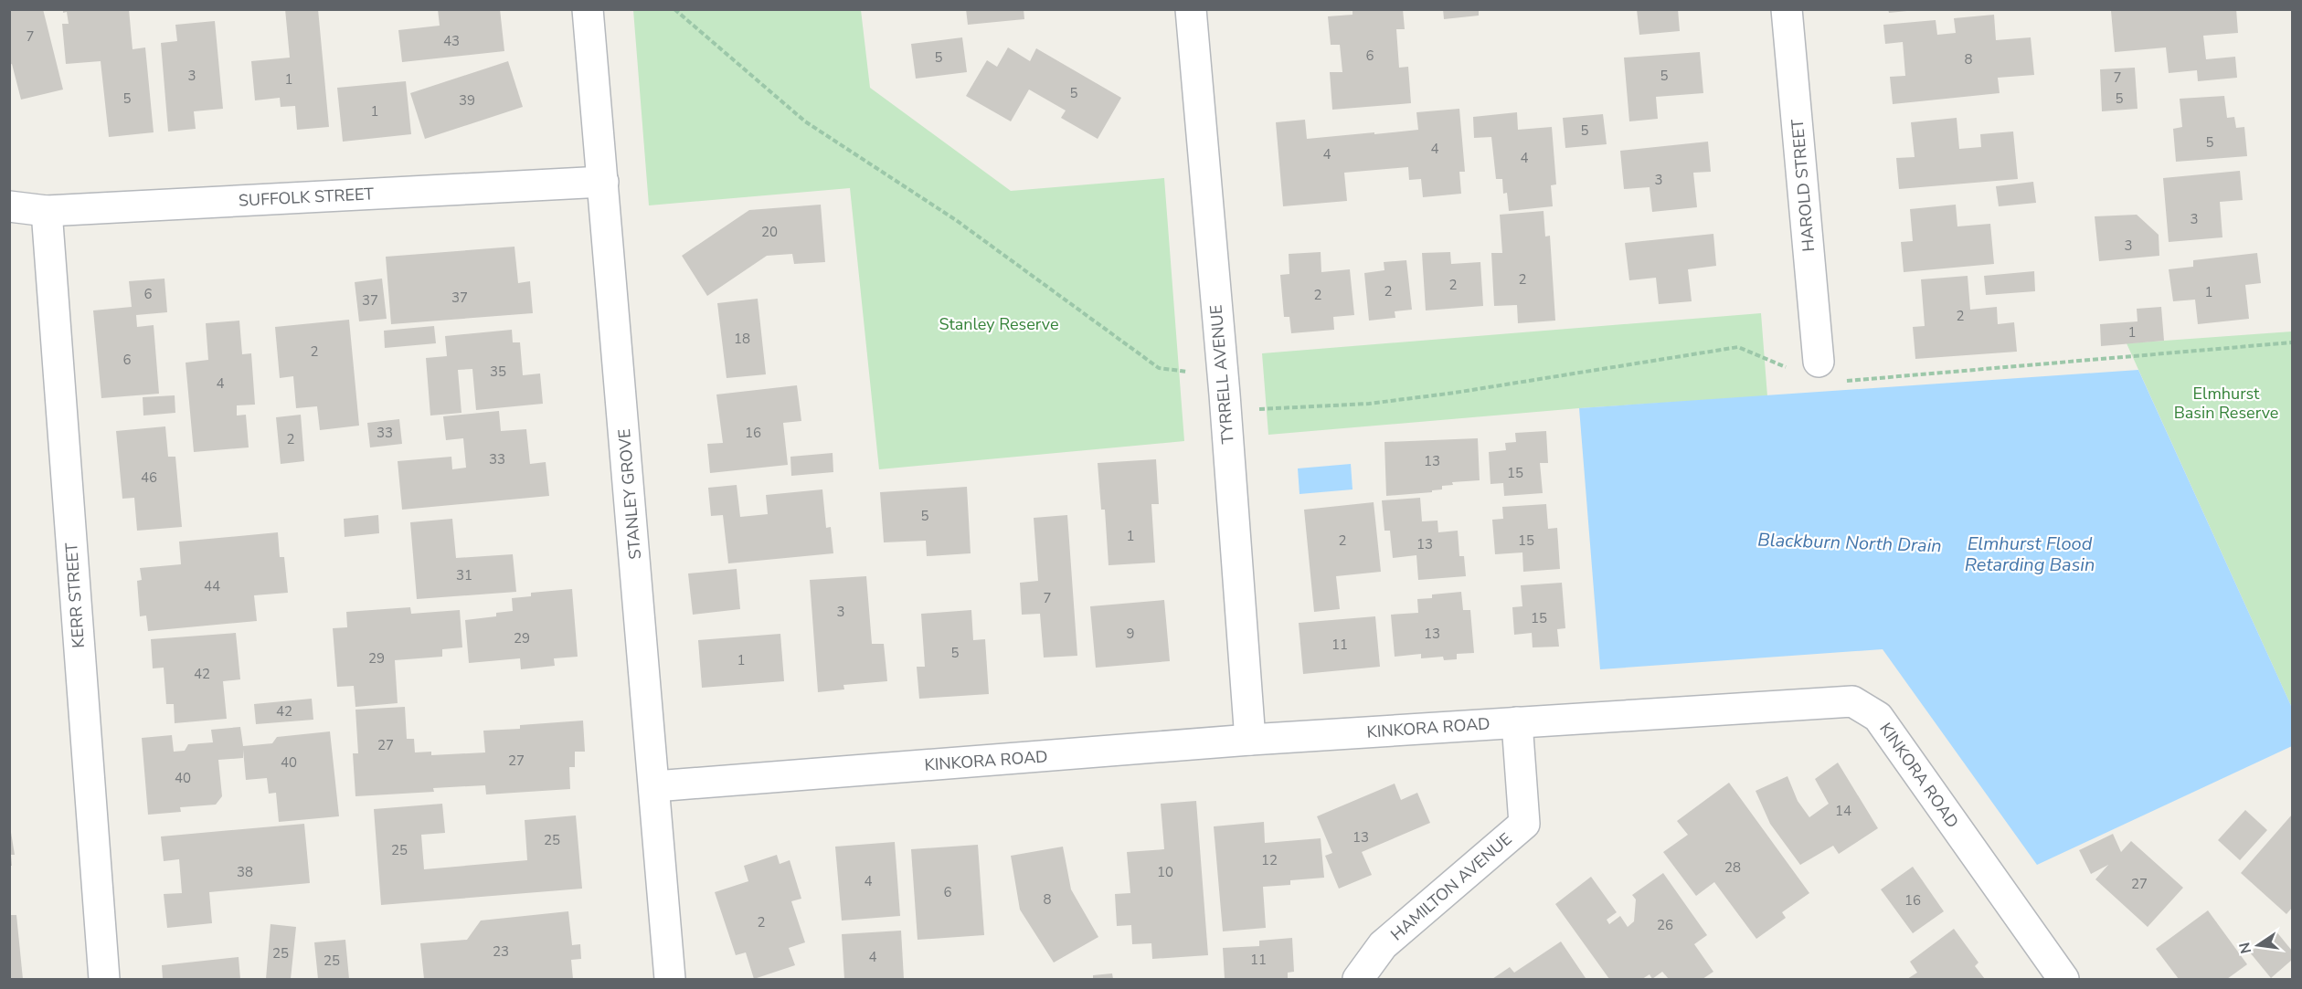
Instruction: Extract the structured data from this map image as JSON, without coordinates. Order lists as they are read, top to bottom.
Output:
{
  "streets": {
    "street": [
      "HAROLD STREET",
      "SUFFOLK STREET",
      "TYRRELL AVENUE",
      "STANLEY GROVE",
      "KERR STREET",
      "KINKORA ROAD",
      "HAMILTON AVENUE"
    ]
  },
  "crossings": [
    ["SUFFOLK STREET", "STANLEY GROVE"],
    ["SUFFOLK STREET", "KERR STREET"],
    ["TYRRELL AVENUE", "KINKORA ROAD"],
    ["STANLEY GROVE", "KINKORA ROAD"],
    ["KINKORA ROAD", "HAMILTON AVENUE"]
  ],
  "water": ["Blackburn North Drain", "Elmhurst Flood Retarding Basin"],
  "parks": ["Stanley Reserve", "Elmhurst Basin Reserve"],
  "house_numbers": [
    "7",
    "43",
    "6",
    "5",
    "8",
    "3",
    "5",
    "7",
    "1",
    "5",
    "5",
    "5",
    "39",
    "1",
    "5",
    "5",
    "4",
    "4",
    "4",
    "3",
    "3",
    "20",
    "3",
    "2",
    "2",
    "2",
    "1",
    "6",
    "2",
    "37",
    "37",
    "2",
    "1",
    "18",
    "2",
    "6",
    "35",
    "4",
    "33",
    "16",
    "2",
    "33",
    "13",
    "15",
    "46",
    "5",
    "1",
    "2",
    "15",
    "13",
    "31",
    "44",
    "7",
    "3",
    "15",
    "9",
    "13",
    "29",
    "11",
    "5",
    "29",
    "1",
    "42",
    "42",
    "27",
    "27",
    "40",
    "40",
    "14",
    "13",
    "25",
    "25",
    "12",
    "28",
    "38",
    "10",
    "4",
    "27",
    "6",
    "8",
    "16",
    "2",
    "26",
    "23",
    "25",
    "4",
    "11",
    "25"
  ],
  "north": "left"
}
